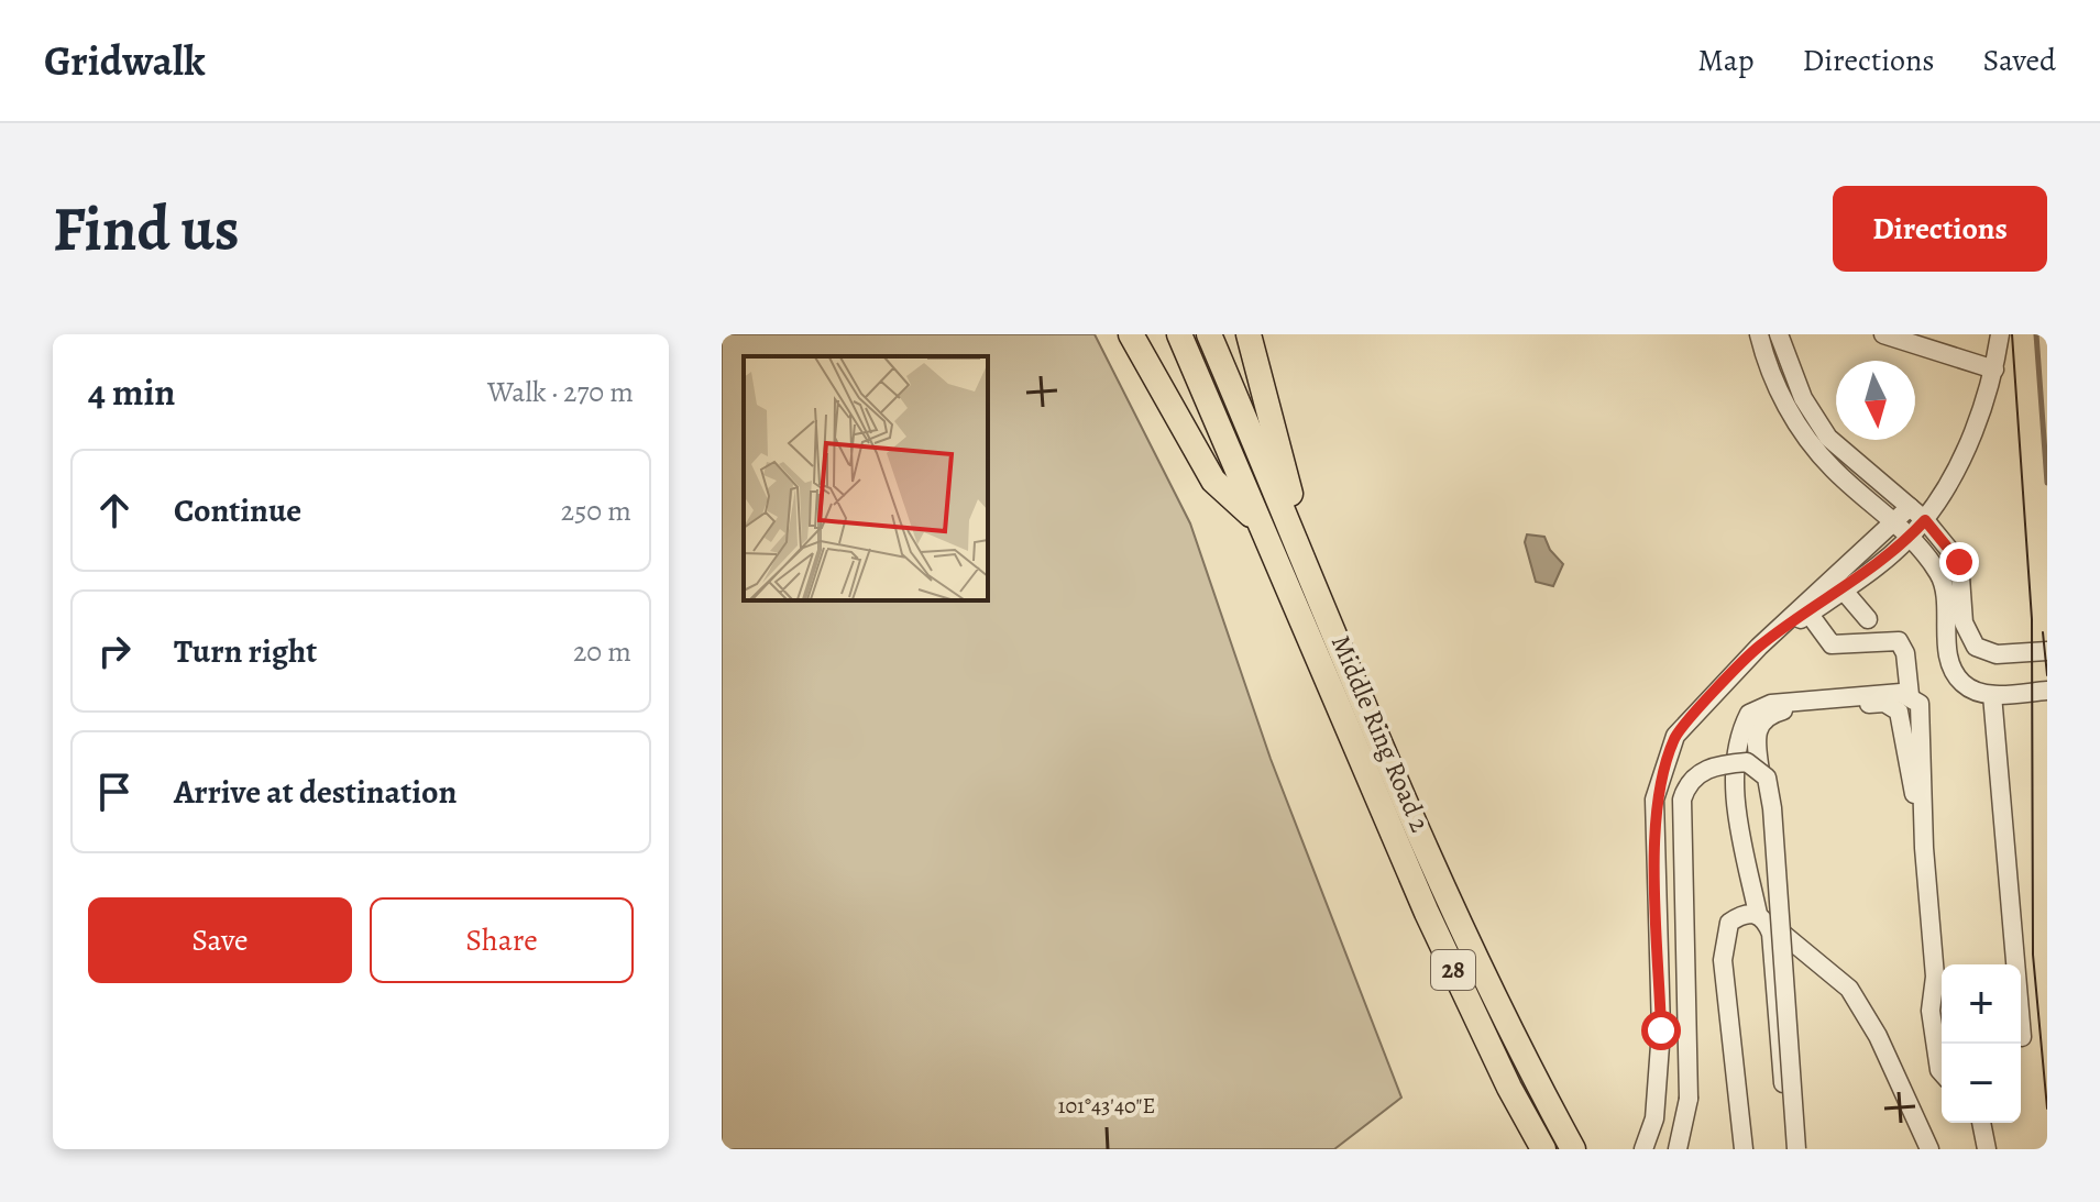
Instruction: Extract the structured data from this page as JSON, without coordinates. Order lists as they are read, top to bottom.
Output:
{
  "streets": {
    "highway": ["Middle Ring Road 2", "28"]
  },
  "north": "bottom",
  "page": {
    "header": "Gridwalk",
    "nav": ["Map", "Directions", "Saved"],
    "buttons": [
      "Directions",
      ["Save", "Share"]
    ],
    "title": "Find us",
    "heading": ["4 min", "Walk · 270 m"],
    "list": [
      ["Continue", "250 m"],
      ["Turn right", "20 m"],
      "Arrive at destination"
    ],
    "map_buttons": ["+", "−"]
  },
  "coordinates": ["101°43'40\"E"]
}
